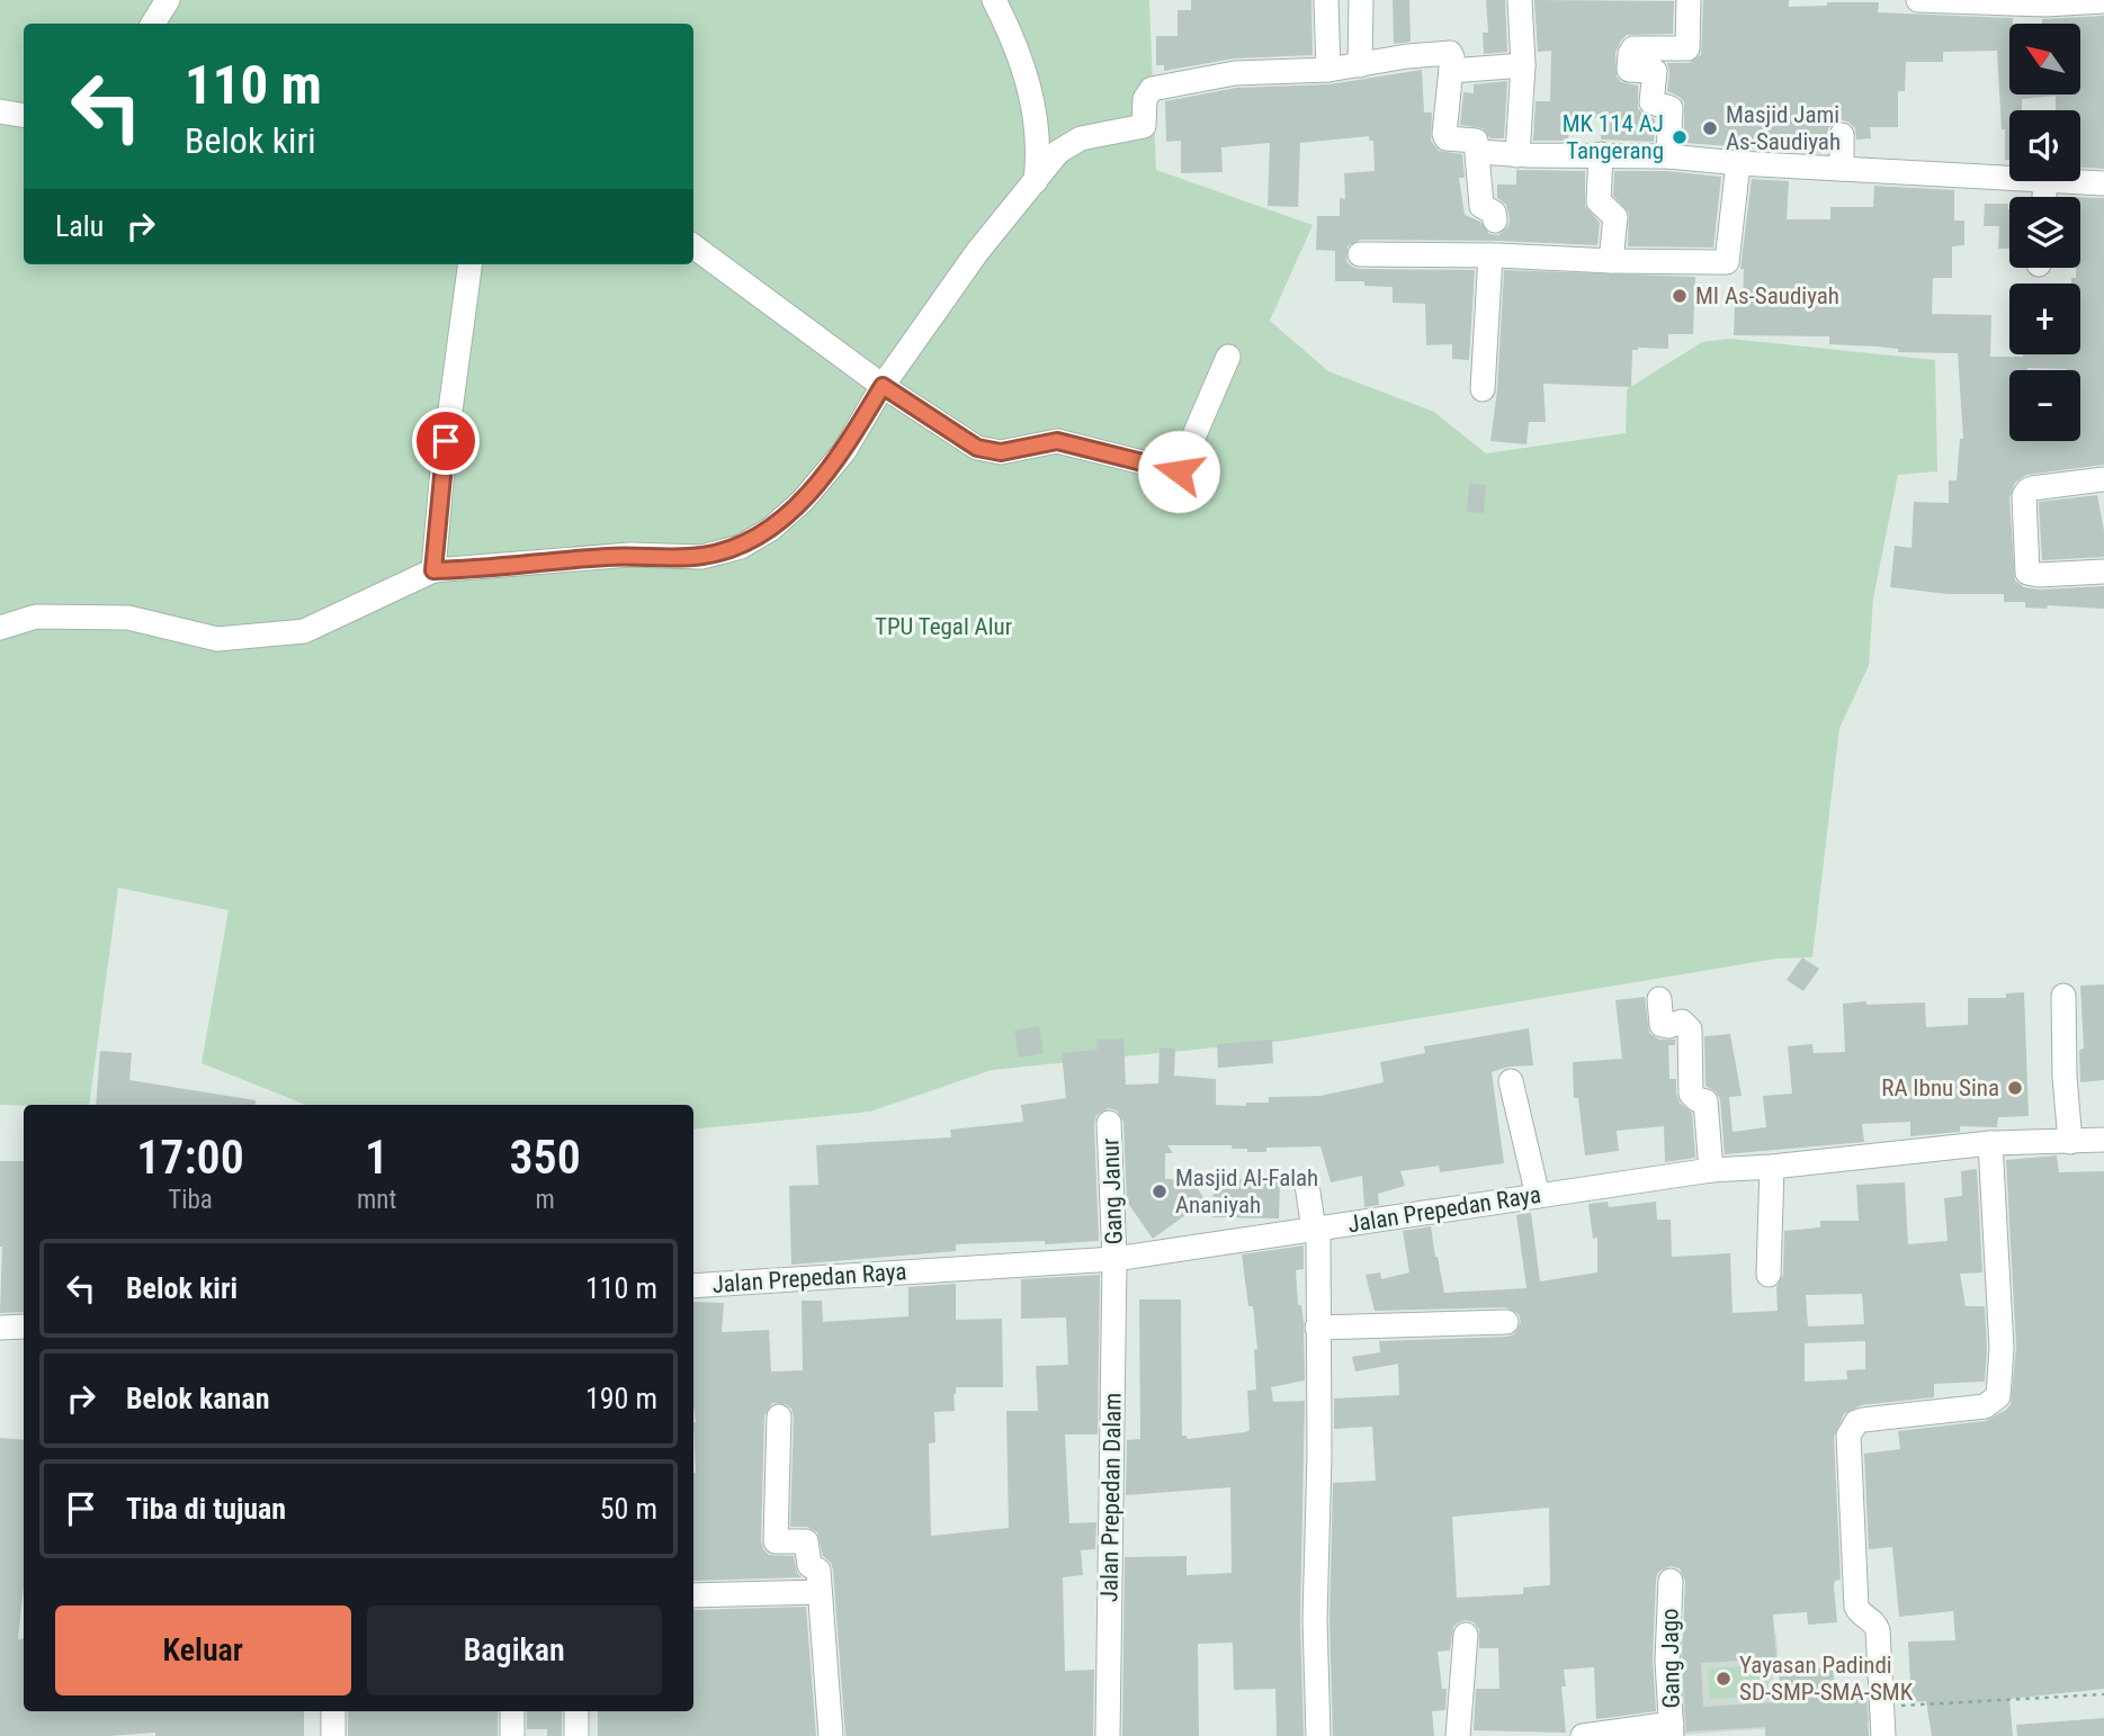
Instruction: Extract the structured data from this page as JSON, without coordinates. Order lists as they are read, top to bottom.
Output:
{
  "streets": {
    "street": [
      "Gang Janur",
      "Jalan Prepedan Raya",
      "Jalan Prepedan Dalam",
      "Gang Jago"
    ]
  },
  "crossings": [
    ["Gang Janur", "Jalan Prepedan Raya"],
    ["Gang Janur", "Jalan Prepedan Dalam"],
    ["Jalan Prepedan Raya", "Jalan Prepedan Dalam"]
  ],
  "parks": ["TPU Tegal Alur"],
  "places": [
    "Masjid Jami As-Saudiyah",
    "MK 114 AJ Tangerang",
    "MI As-Saudiyah",
    "RA Ibnu Sina",
    "Masjid Al-Falah Ananiyah",
    "Yayasan Padindi SD-SMP-SMA-SMK"
  ],
  "north": "top left",
  "page": {
    "map_buttons": ["+", "−"],
    "turn": ["110 m", "Belok kiri"],
    "then": "Lalu",
    "eta": [
      "17:00",
      "Tiba",
      "1",
      "mnt",
      "350",
      "m"
    ],
    "list": [
      {
        "name": "Belok kiri",
        "value": "110 m"
      },
      {
        "name": "Belok kanan",
        "value": "190 m"
      },
      {
        "name": "Tiba di tujuan",
        "value": "50 m"
      }
    ],
    "buttons": ["Keluar", "Bagikan"]
  }
}
